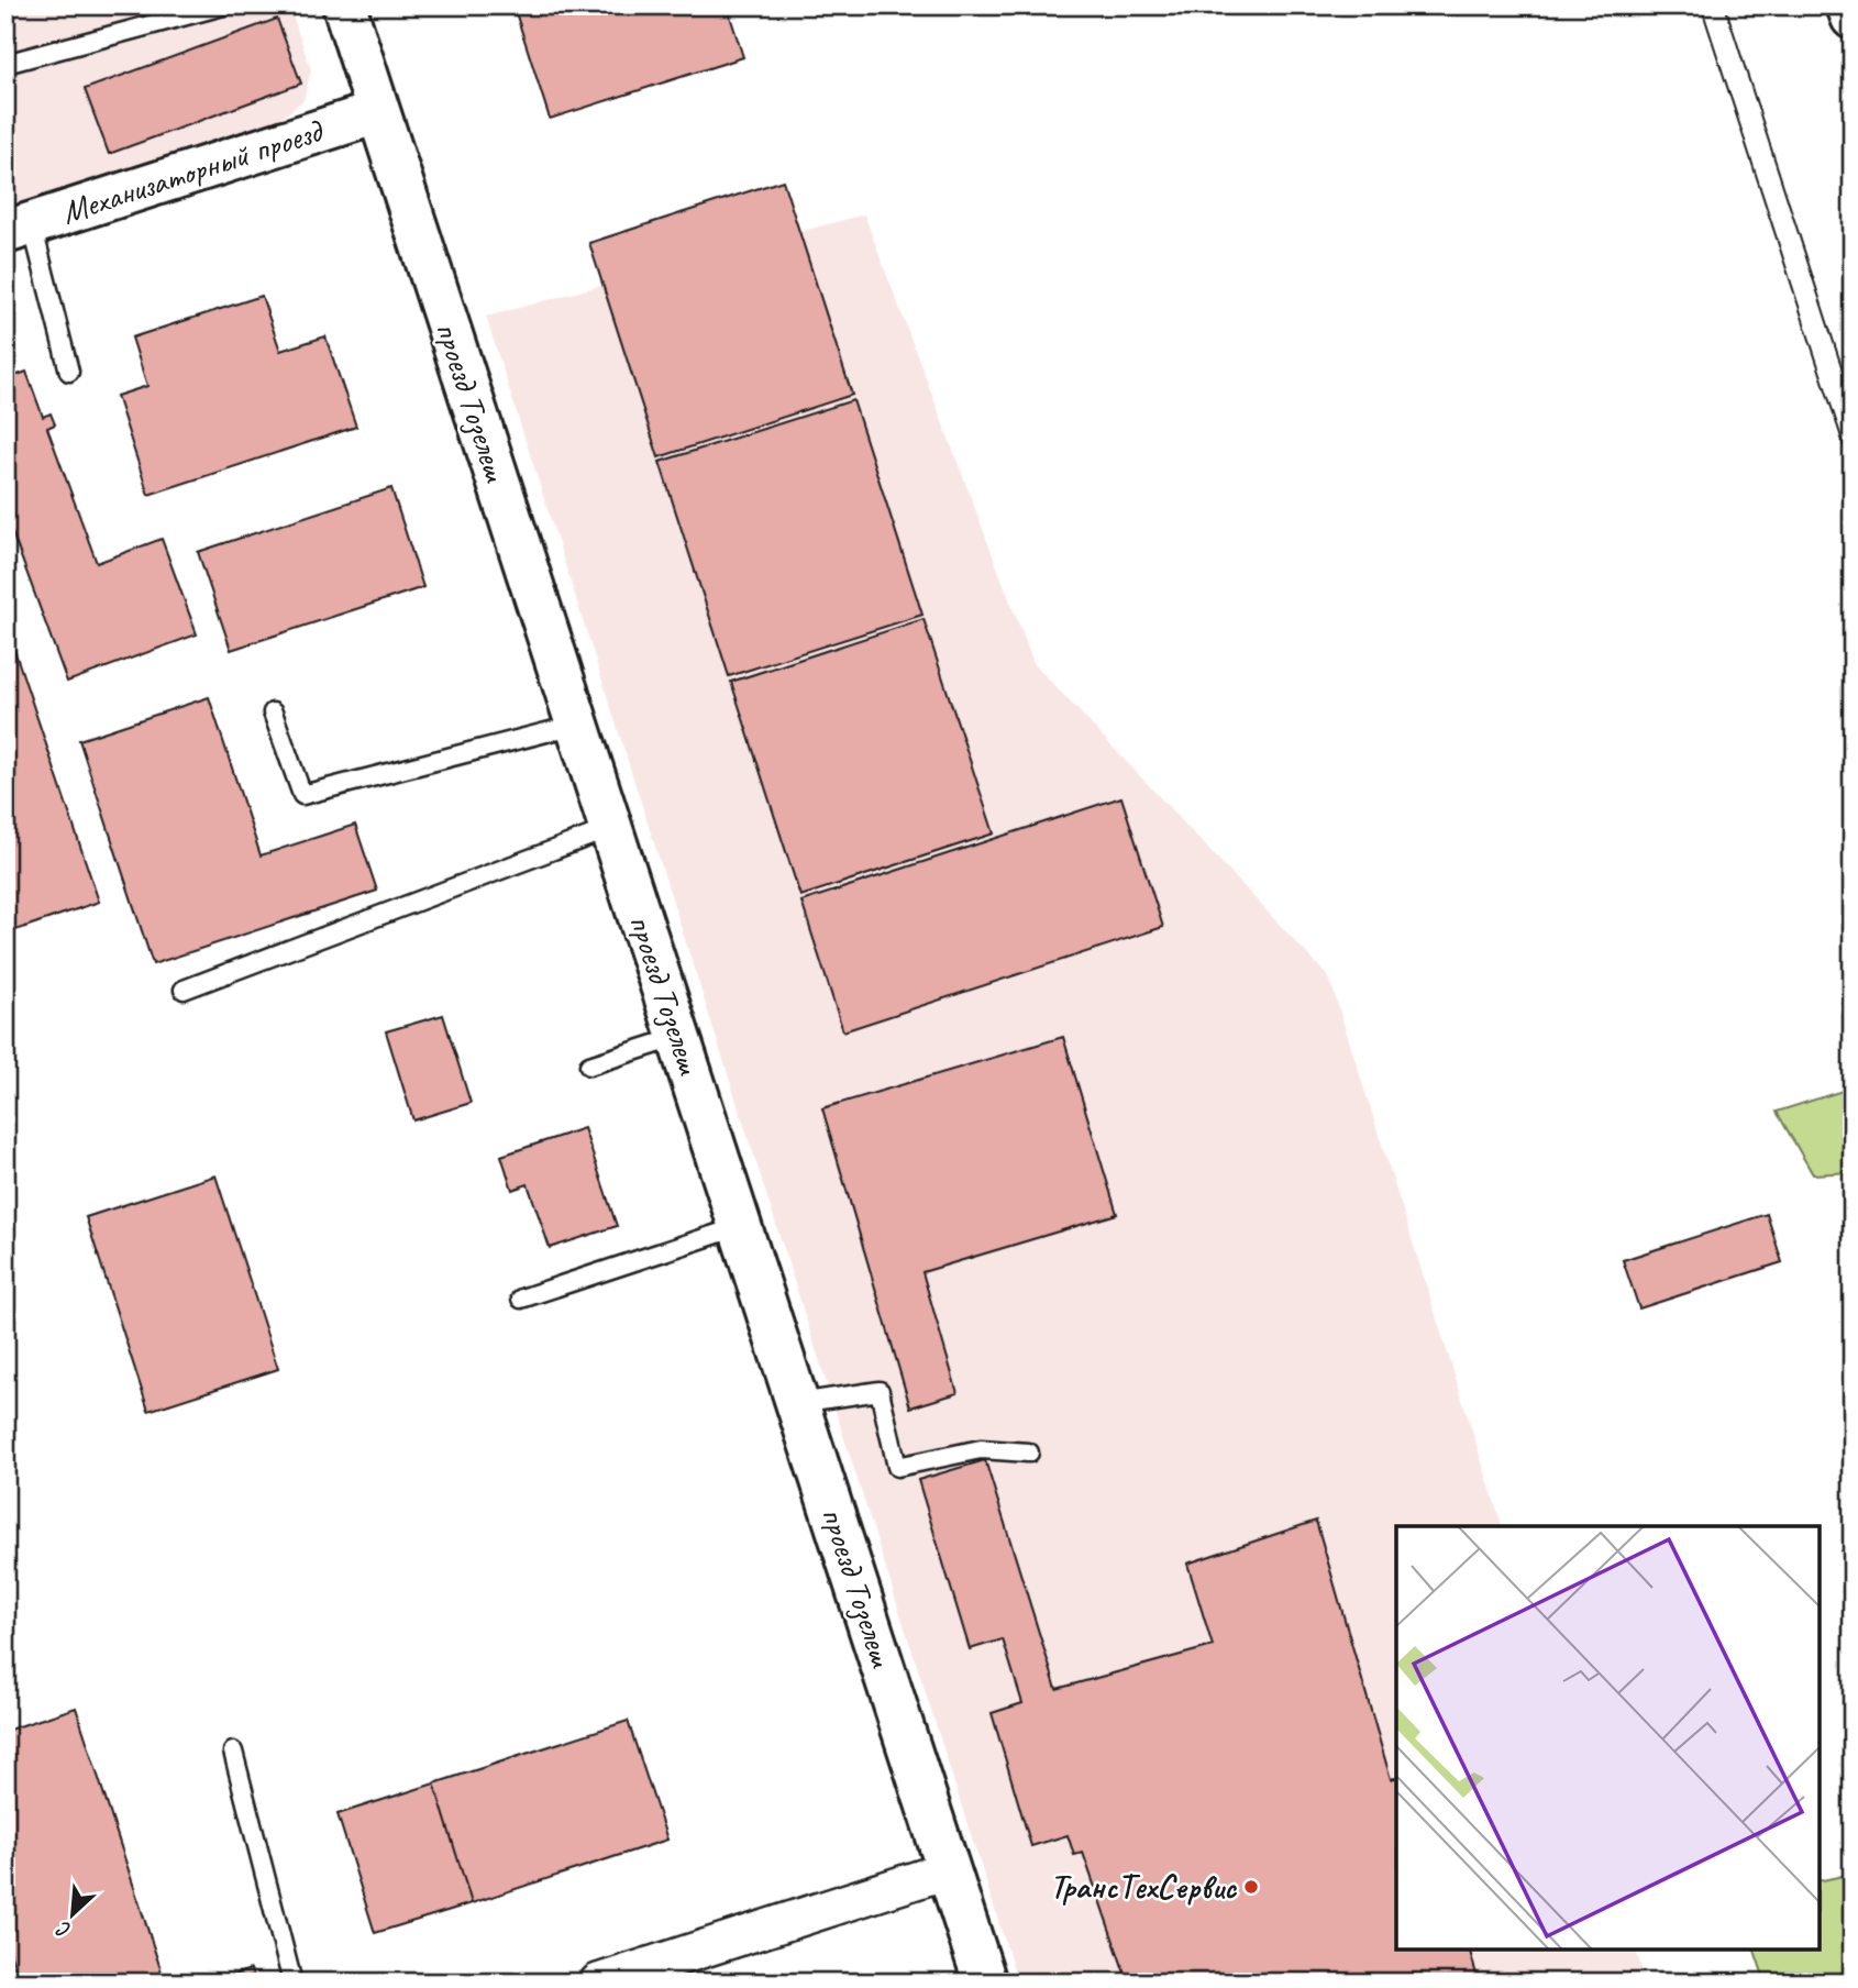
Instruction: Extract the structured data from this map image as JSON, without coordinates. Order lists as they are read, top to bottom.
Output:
{
  "streets": {
    "street": ["Механизаторный проезд", "проезд Тозелеш"]
  },
  "crossings": [
    ["Механизаторный проезд", "проезд Тозелеш"]
  ],
  "places": ["ТрансТехСервис"],
  "north": "bottom left"
}
